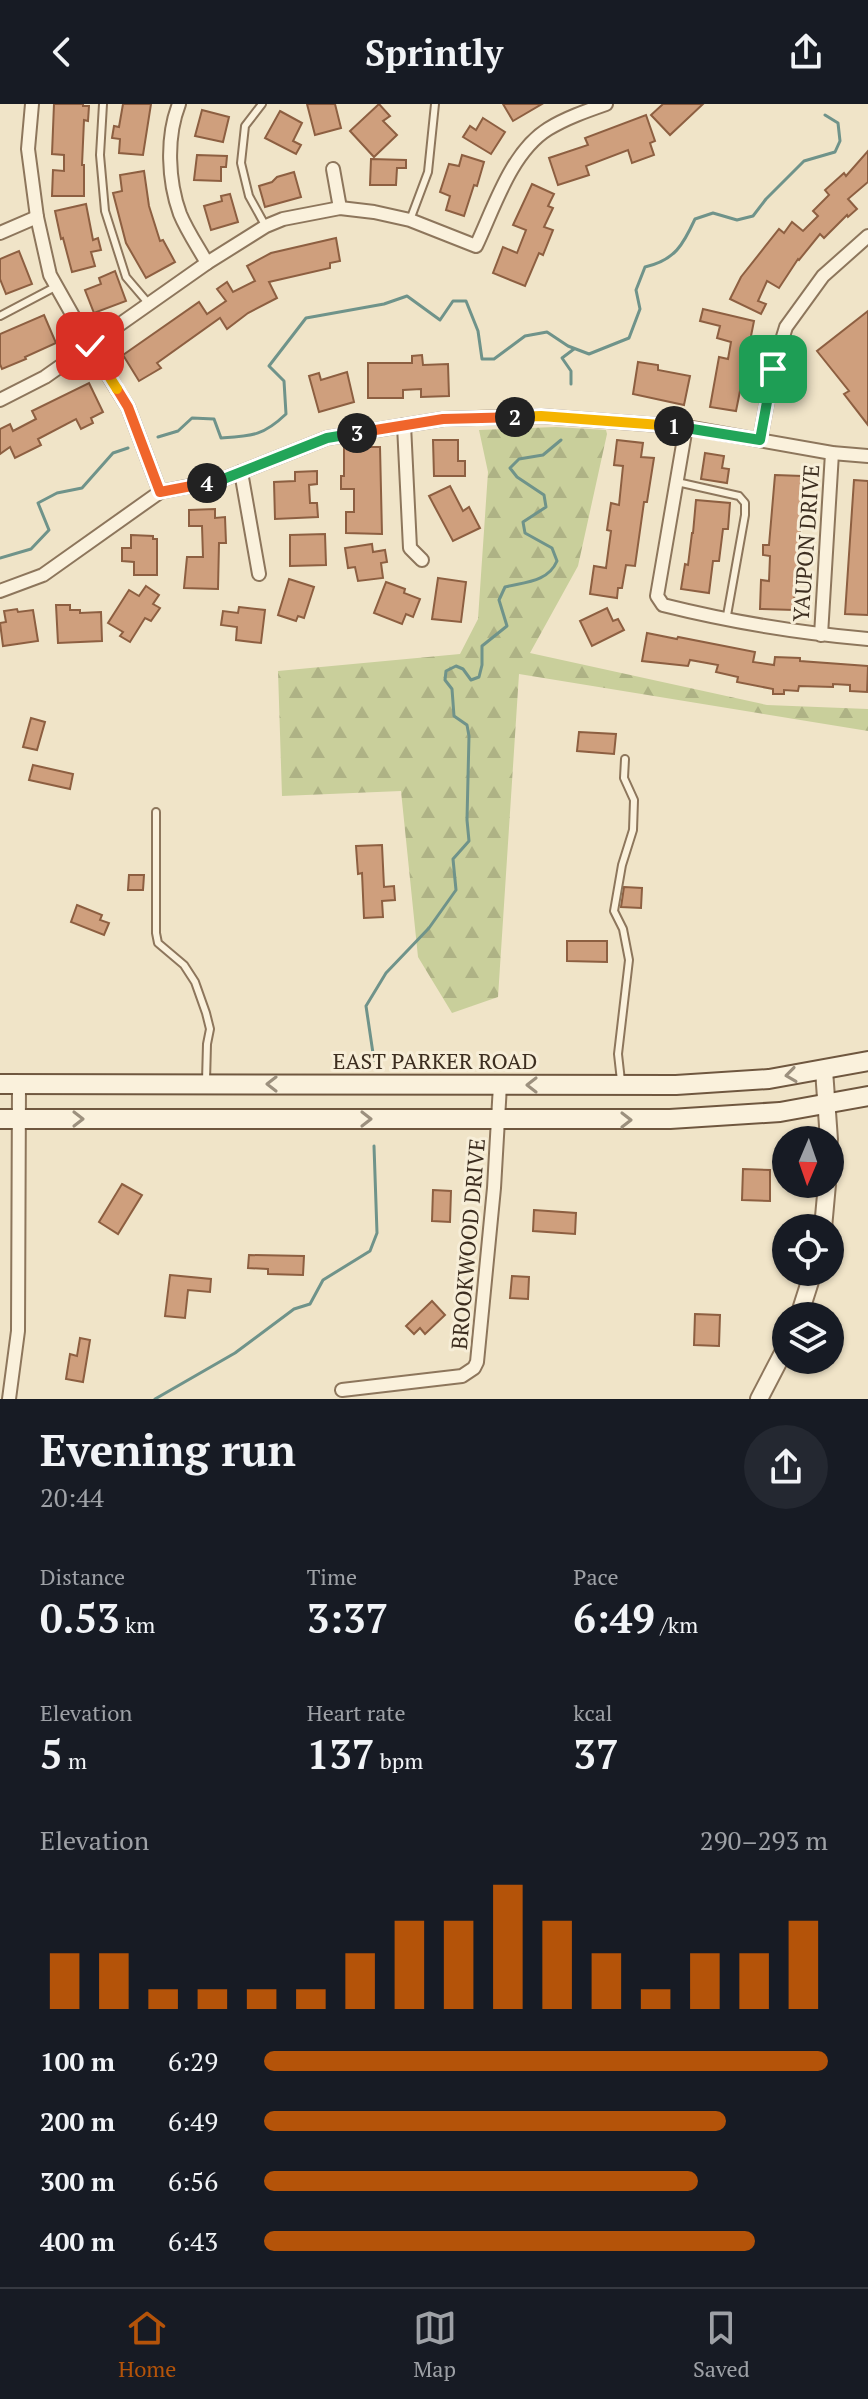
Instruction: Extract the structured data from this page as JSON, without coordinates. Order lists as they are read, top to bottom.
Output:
{
  "streets": {
    "main road": ["EAST PARKER ROAD"],
    "street": ["YAUPON DRIVE", "BROOKWOOD DRIVE"]
  },
  "crossings": [
    ["EAST PARKER ROAD", "BROOKWOOD DRIVE"]
  ],
  "north": "bottom",
  "page": {
    "header": "Sprintly",
    "pins": [
      "2",
      "1",
      "3",
      "4"
    ],
    "heading": ["Evening run", "20:44"],
    "stats": [
      ["Distance", "0.53 km"],
      ["Time", "3:37"],
      ["Pace", "6:49 /km"],
      ["Elevation", "5 m"],
      ["Heart rate", "137 bpm"],
      ["kcal", "37"]
    ],
    "chart": ["Elevation", "290–293 m"],
    "list": [
      {
        "name": "100 m",
        "note": "6:29"
      },
      {
        "name": "200 m",
        "note": "6:49"
      },
      {
        "name": "300 m",
        "note": "6:56"
      },
      {
        "name": "400 m",
        "note": "6:43"
      }
    ],
    "tabs": ["Home", "Map", "Saved"]
  }
}
